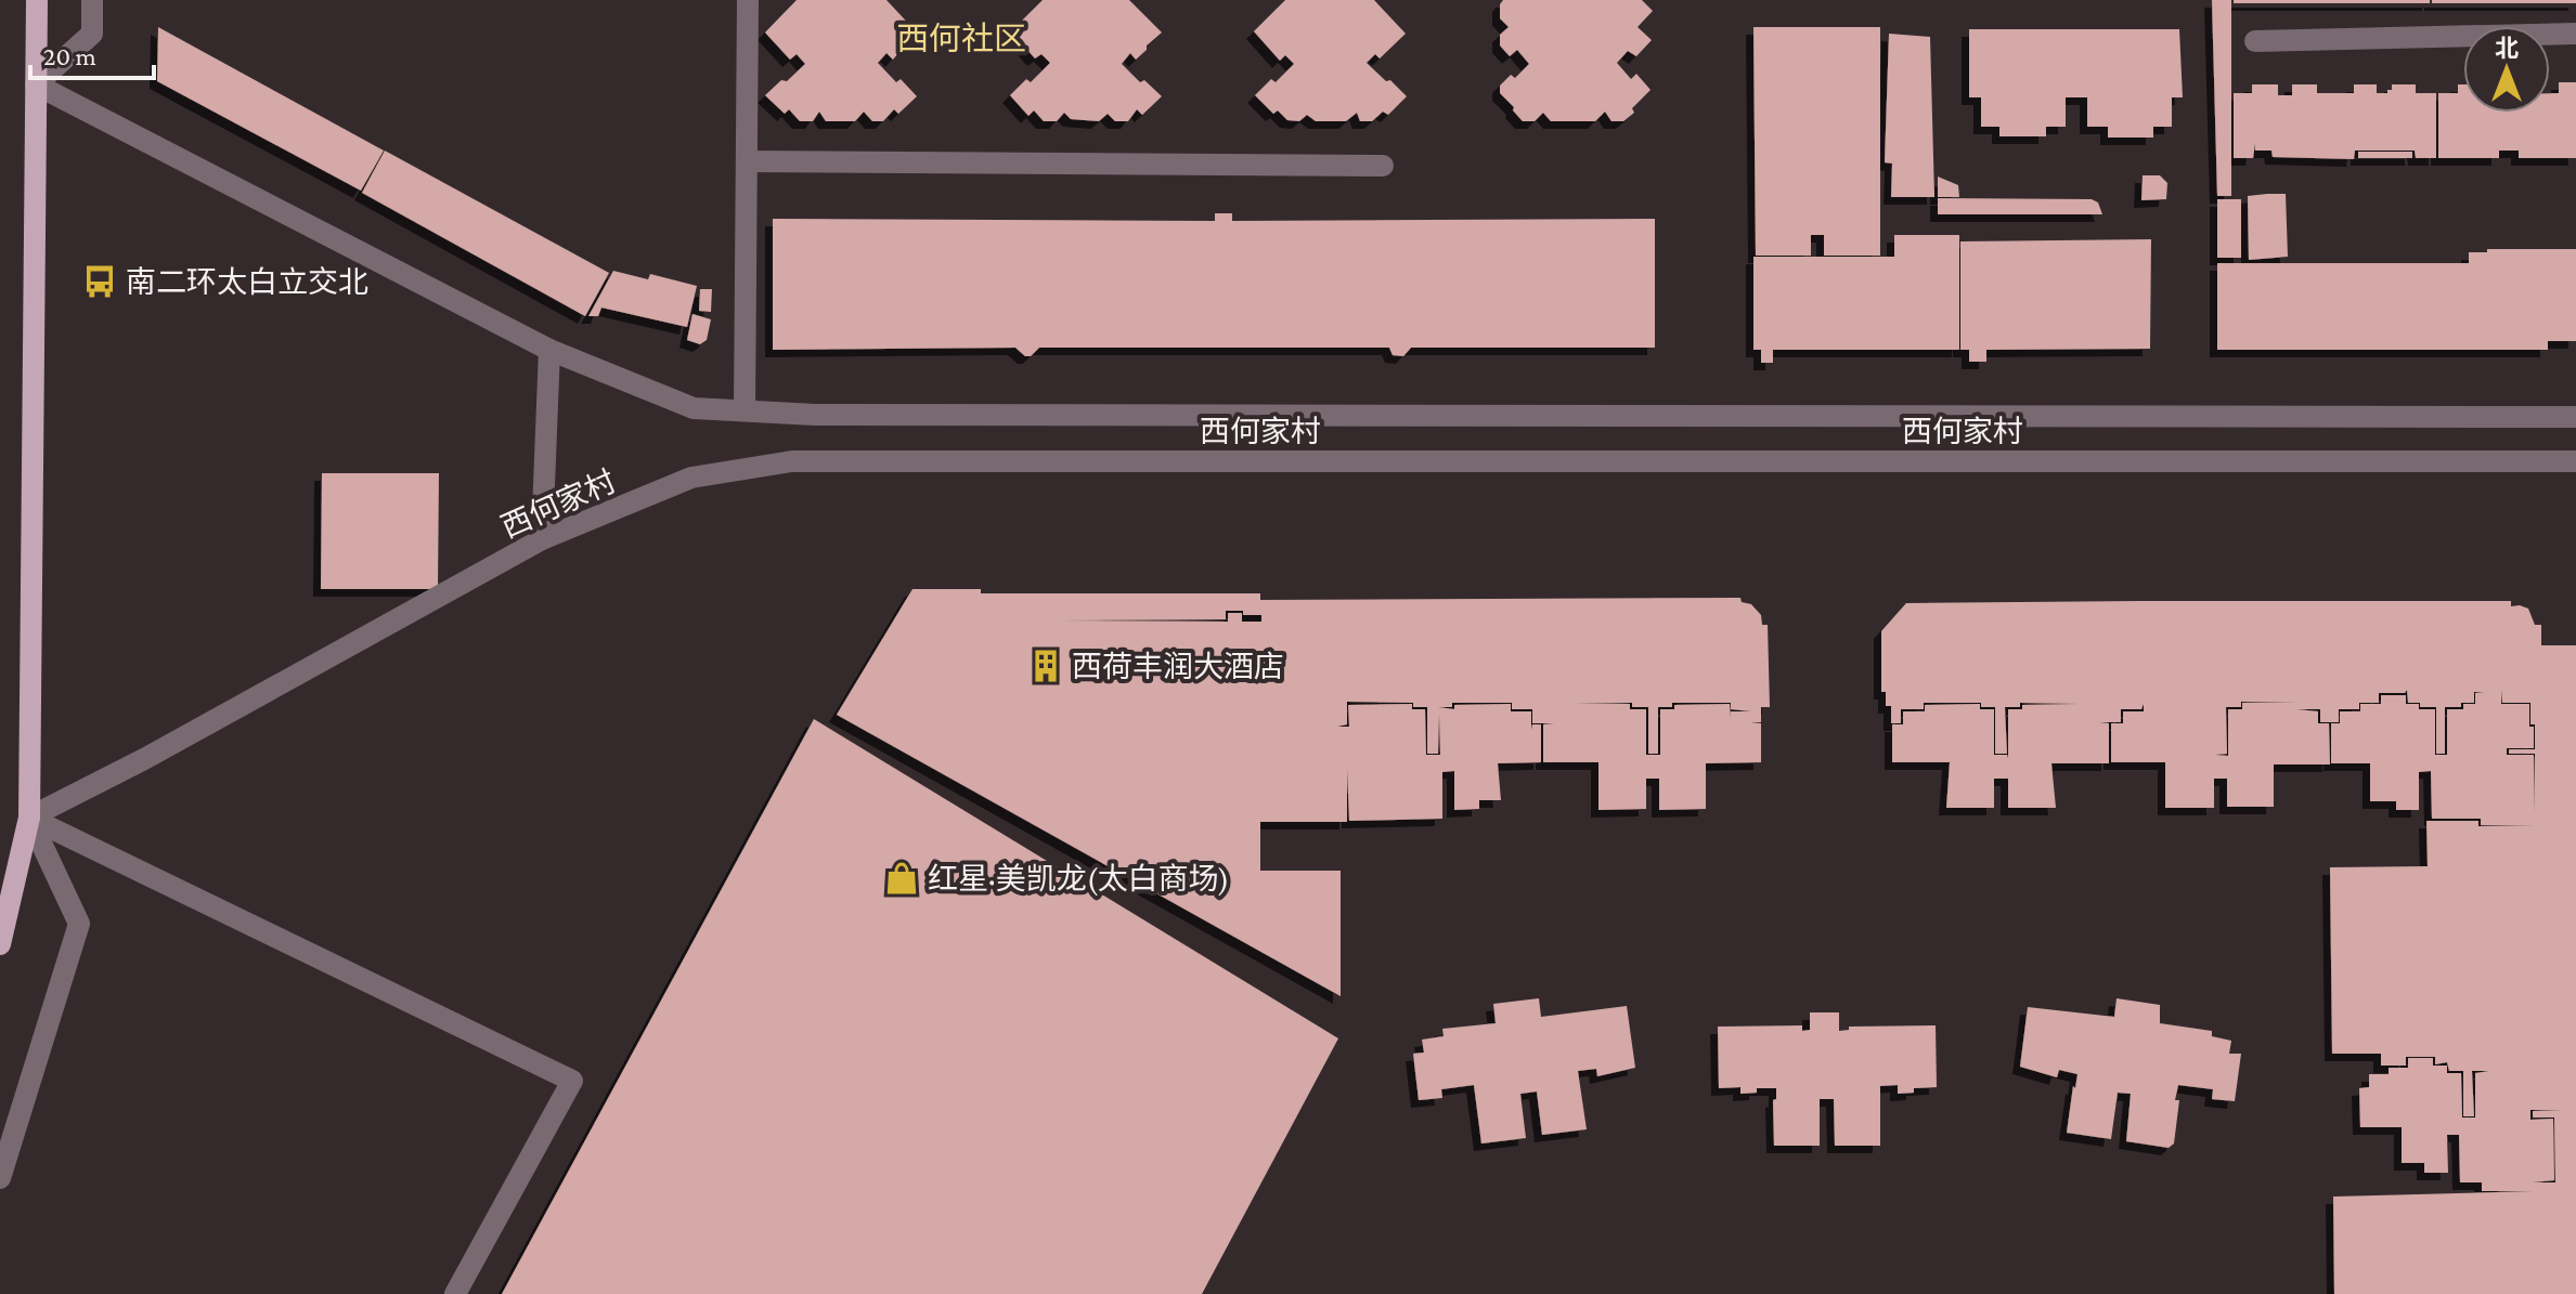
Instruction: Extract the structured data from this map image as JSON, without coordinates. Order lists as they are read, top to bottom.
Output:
{
  "streets": {
    "street": ["西何家村"]
  },
  "districts": ["西何社区"],
  "places": {
    "bus stop": ["南二环太白立交北"],
    "building": ["西荷丰润大酒店"],
    "shop": ["红星·美凯龙(太白商场)"]
  },
  "scale_bar": "20 m",
  "north": "top"
}
